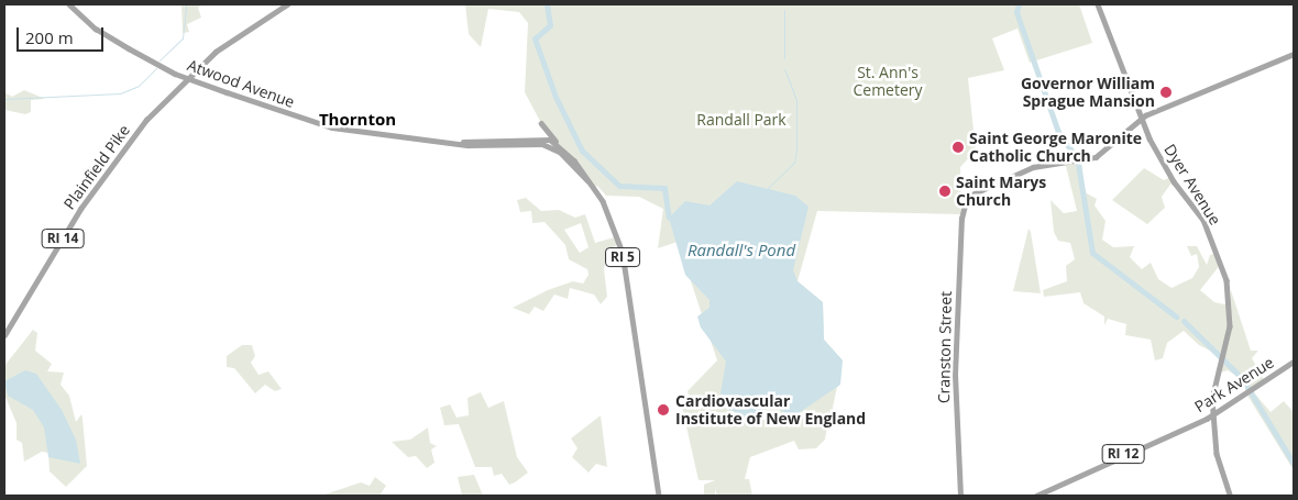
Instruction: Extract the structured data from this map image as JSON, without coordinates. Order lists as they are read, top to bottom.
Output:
{
  "streets": {
    "main road": [
      "Atwood Avenue",
      "Plainfield Pike",
      "Dyer Avenue",
      "RI 14",
      "RI 5",
      "Cranston Street",
      "Park Avenue",
      "RI 12"
    ]
  },
  "crossings": [
    ["Atwood Avenue", "Plainfield Pike"],
    ["Atwood Avenue", "RI 14"],
    ["Plainfield Pike", "RI 14"],
    ["Dyer Avenue", "Cranston Street"],
    ["Dyer Avenue", "Park Avenue"]
  ],
  "districts": ["Thornton"],
  "water": ["Randall's Pond"],
  "parks": ["St. Ann's Cemetery", "Randall Park"],
  "places": [
    "Governor William Sprague Mansion",
    "Saint George Maronite Catholic Church",
    "Saint Marys Church",
    "Cardiovascular Institute of New England"
  ],
  "scale_bar": "200 m"
}
